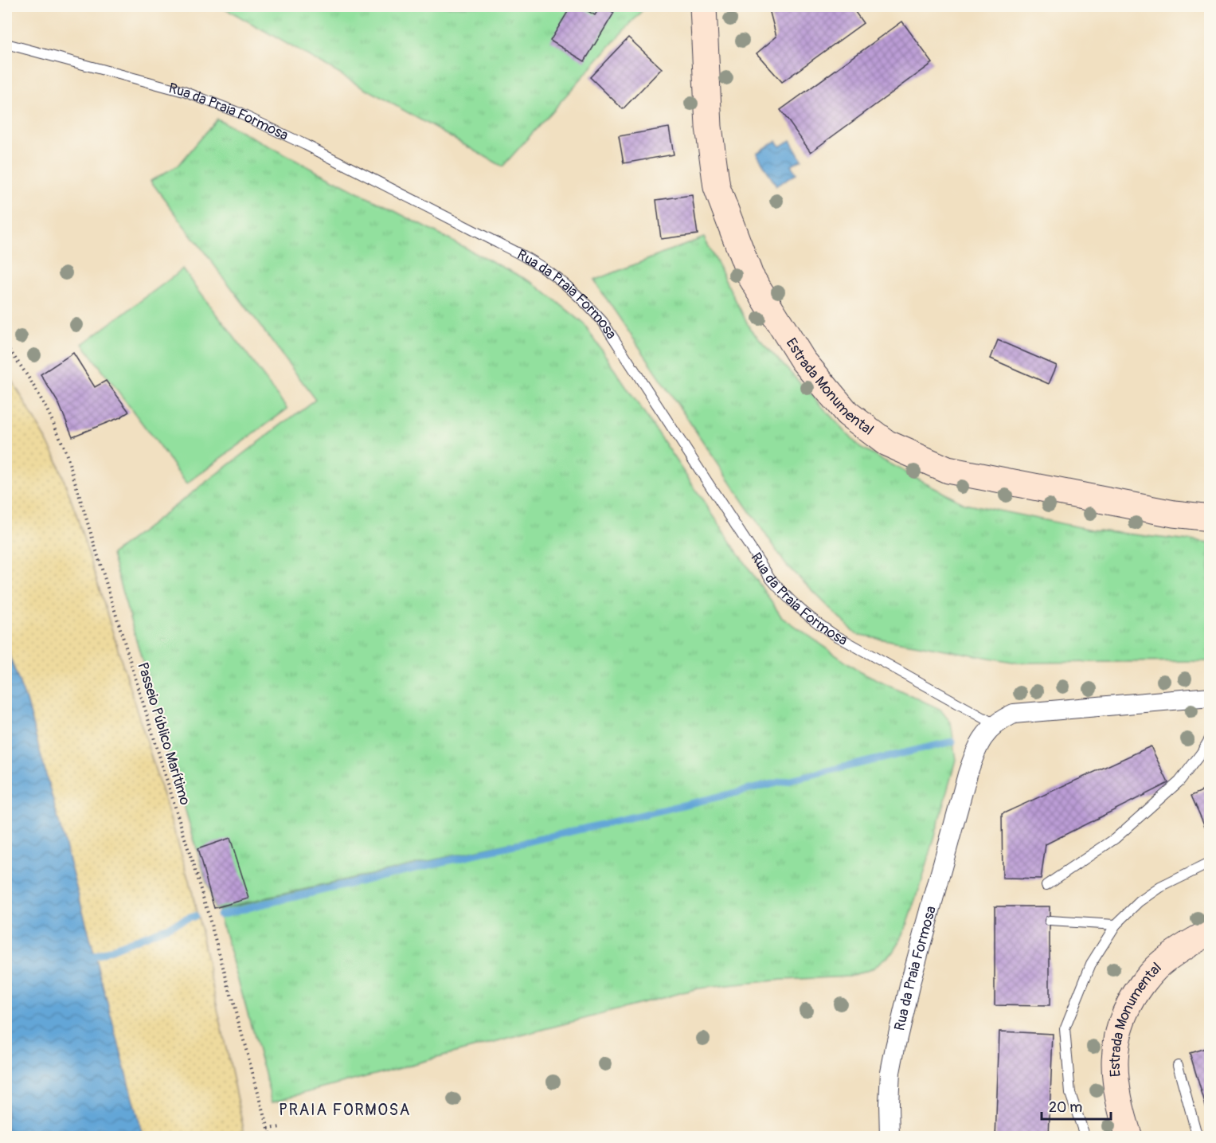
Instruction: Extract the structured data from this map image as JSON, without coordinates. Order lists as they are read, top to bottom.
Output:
{
  "streets": {
    "main road": ["Estrada Monumental"],
    "street": ["Rua da Praia Formosa"],
    "path": ["Passeio Público Marítimo"]
  },
  "districts": ["PRAIA FORMOSA"],
  "scale_bar": "20 m"
}
